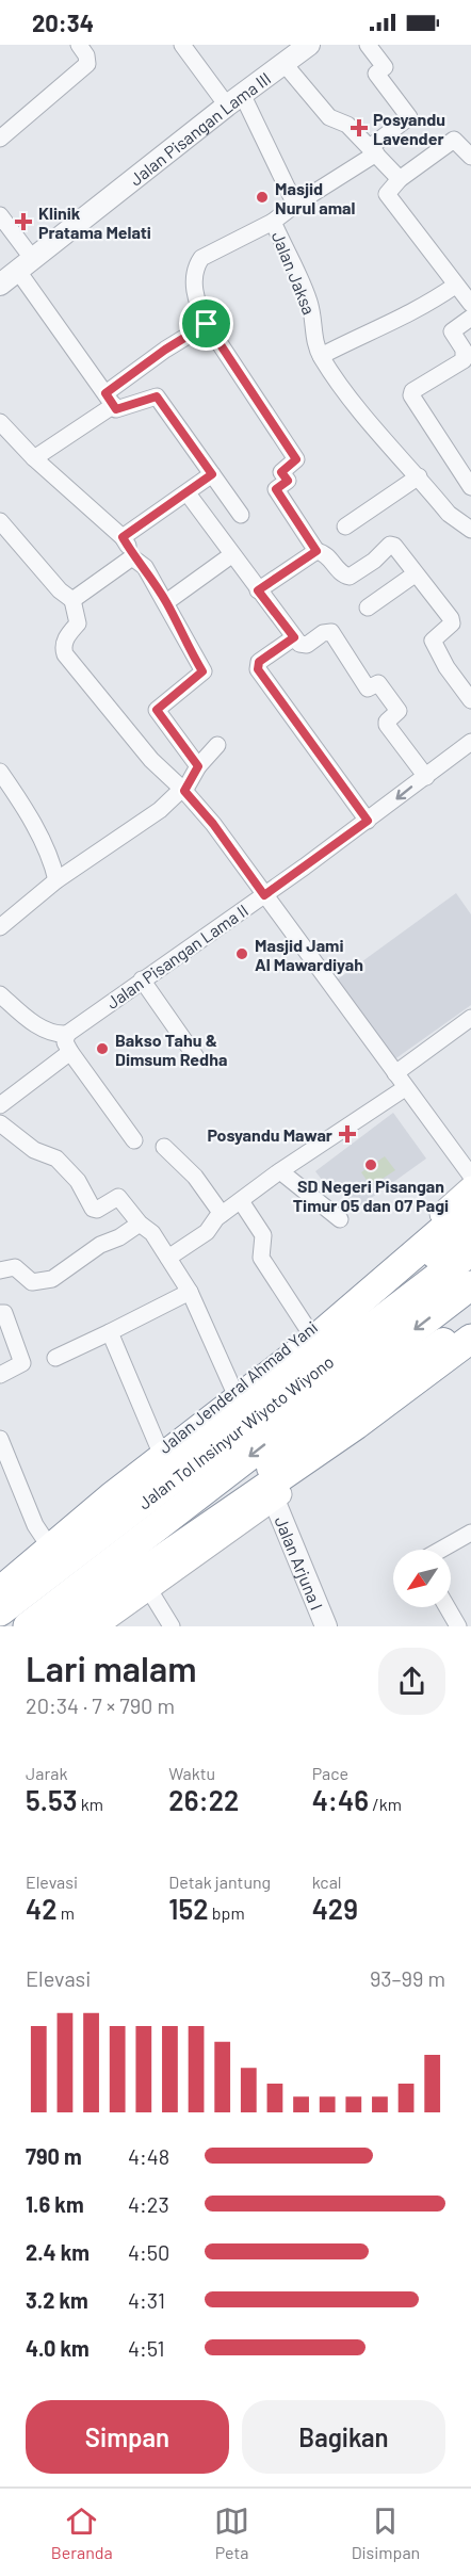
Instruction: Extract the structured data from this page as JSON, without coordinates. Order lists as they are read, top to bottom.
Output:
{
  "streets": {
    "highway": ["Jalan Jenderal Ahmad Yani", "Jalan Tol Insinyur Wiyoto Wiyono"],
    "street": [
      "Jalan Pisangan Lama III",
      "Jalan Jaksa",
      "Jalan Pisangan Lama II",
      "Jalan Arjuna I"
    ]
  },
  "crossings": [
    ["Jalan Pisangan Lama III", "Jalan Jaksa"]
  ],
  "places": {
    "health": ["Posyandu Lavender", "Klinik Pratama Melati", "Posyandu Mawar"],
    "other": [
      "Masjid Nurul amal",
      "Masjid Jami Al Mawardiyah",
      "Bakso Tahu & Dimsum Redha",
      "SD Negeri Pisangan Timur 05 dan 07 Pagi"
    ]
  },
  "north": "bottom left",
  "page": {
    "status": "20:34",
    "heading": ["Lari malam", "20:34 · 7 × 790 m"],
    "stats": [
      ["Jarak", "5.53 km"],
      ["Waktu", "26:22"],
      ["Pace", "4:46 /km"],
      ["Elevasi", "42 m"],
      ["Detak jantung", "152 bpm"],
      ["kcal", "429"]
    ],
    "chart": ["Elevasi", "93–99 m"],
    "list": [
      {
        "name": "790 m",
        "note": "4:48"
      },
      {
        "name": "1.6 km",
        "note": "4:23"
      },
      {
        "name": "2.4 km",
        "note": "4:50"
      },
      {
        "name": "3.2 km",
        "note": "4:31"
      },
      {
        "name": "4.0 km",
        "note": "4:51"
      }
    ],
    "buttons": ["Simpan", "Bagikan"],
    "tabs": ["Beranda", "Peta", "Disimpan"]
  }
}
